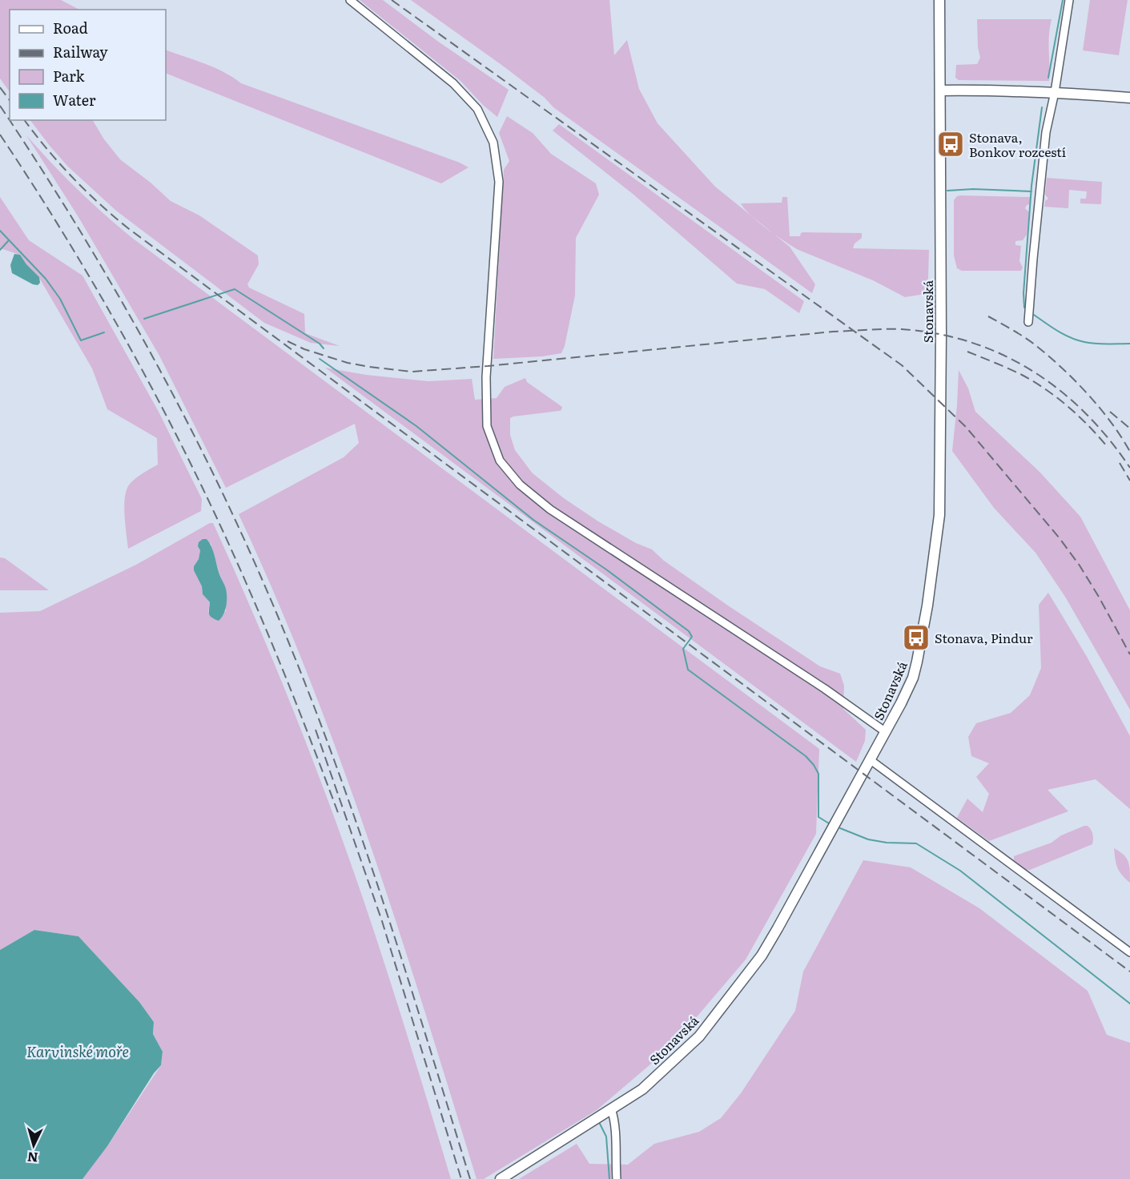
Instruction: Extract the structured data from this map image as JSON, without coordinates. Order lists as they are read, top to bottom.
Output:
{
  "streets": {
    "street": ["Stonavská"]
  },
  "water": ["Karvinské moře"],
  "places": {
    "bus stop": ["Stonava, Bonkov rozcestí", "Stonava, Pindur"]
  },
  "legend": [
    "Road",
    "Railway",
    "Park",
    "Water"
  ],
  "north": "bottom"
}
